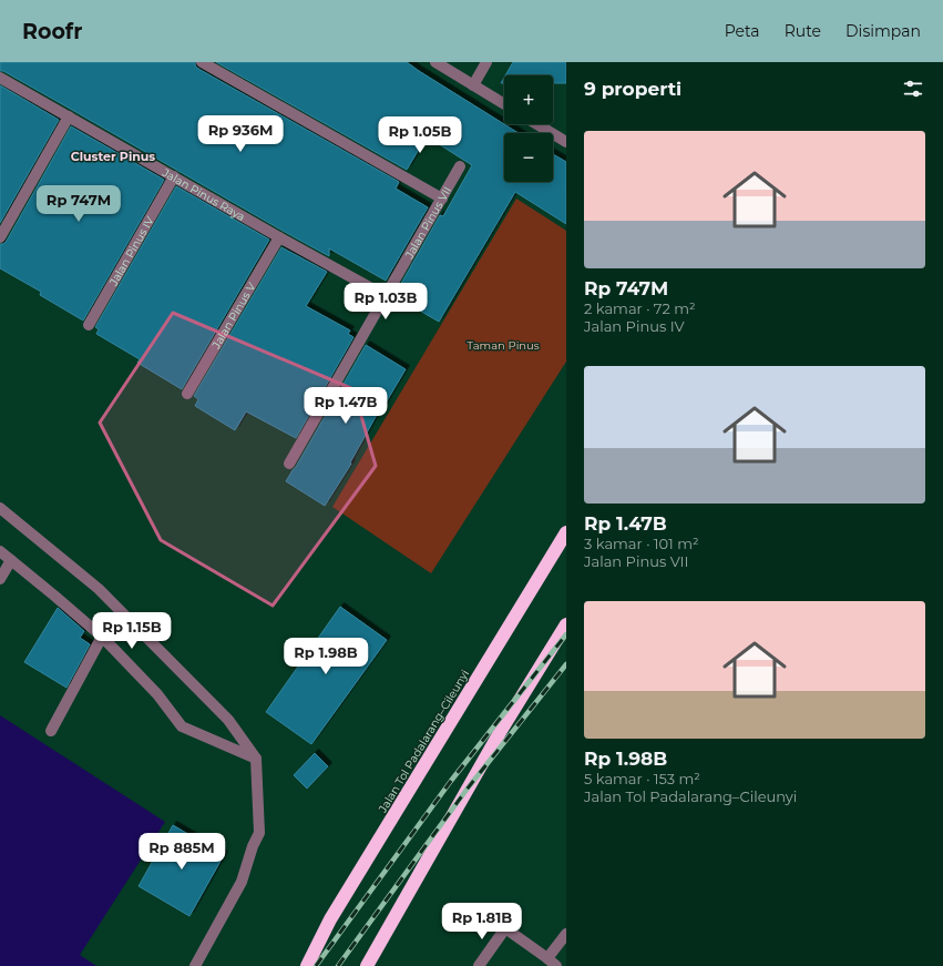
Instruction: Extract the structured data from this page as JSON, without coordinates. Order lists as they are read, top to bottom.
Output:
{
  "streets": {
    "highway": ["Jalan Tol Padalarang–Cileunyi"],
    "street": [
      "Jalan Pinus Raya",
      "Jalan Pinus VII",
      "Jalan Pinus IV",
      "Jalan Pinus V"
    ]
  },
  "crossings": [
    ["Jalan Pinus Raya", "Jalan Pinus VII"],
    ["Jalan Pinus Raya", "Jalan Pinus IV"],
    ["Jalan Pinus Raya", "Jalan Pinus V"]
  ],
  "districts": ["Cluster Pinus"],
  "parks": ["Taman Pinus"],
  "page": {
    "header": "Roofr",
    "nav": ["Peta", "Rute", "Disimpan"],
    "heading": "9 properti",
    "map_buttons": ["+", "−"],
    "price": [
      "Rp 936M",
      "Rp 1.05B",
      "Rp 747M",
      "Rp 1.03B",
      "Rp 1.47B",
      "Rp 1.15B",
      "Rp 1.98B",
      "Rp 885M",
      "Rp 1.81B"
    ],
    "list": [
      {
        "name": "Rp 747M",
        "note": "2 kamar · 72 m² · Jalan Pinus IV"
      },
      {
        "name": "Rp 1.47B",
        "note": "3 kamar · 101 m² · Jalan Pinus VII"
      },
      {
        "name": "Rp 1.98B",
        "note": "5 kamar · 153 m² · Jalan Tol Padalarang–Cileunyi"
      }
    ]
  }
}
